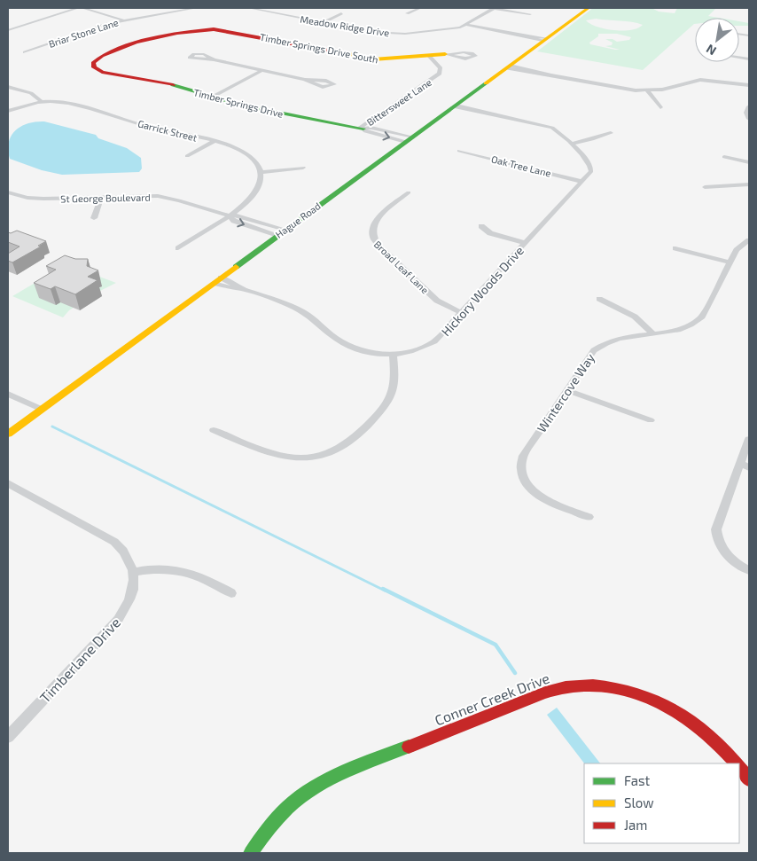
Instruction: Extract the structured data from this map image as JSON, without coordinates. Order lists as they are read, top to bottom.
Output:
{
  "streets": {
    "street": [
      "Meadow Ridge Drive",
      "Briar Stone Lane",
      "Timber Springs Drive South",
      "Bittersweet Lane",
      "Timber Springs Drive",
      "Garrick Street",
      "Oak Tree Lane",
      "St George Boulevard",
      "Hague Road",
      "Broad Leaf Lane",
      "Hickory Woods Drive",
      "Wintercove Way",
      "Timberlane Drive",
      "Conner Creek Drive"
    ]
  },
  "crossings": [
    ["Meadow Ridge Drive", "Hague Road"],
    ["Timber Springs Drive South", "Bittersweet Lane"],
    ["Timber Springs Drive South", "Timber Springs Drive"],
    ["Bittersweet Lane", "Timber Springs Drive"],
    ["Timber Springs Drive", "Hague Road"],
    ["Oak Tree Lane", "Hickory Woods Drive"],
    ["St George Boulevard", "Hague Road"],
    ["Hague Road", "Hickory Woods Drive"],
    ["Broad Leaf Lane", "Hickory Woods Drive"]
  ],
  "legend": ["Fast", "Slow", "Jam"],
  "north": "bottom left"
}
